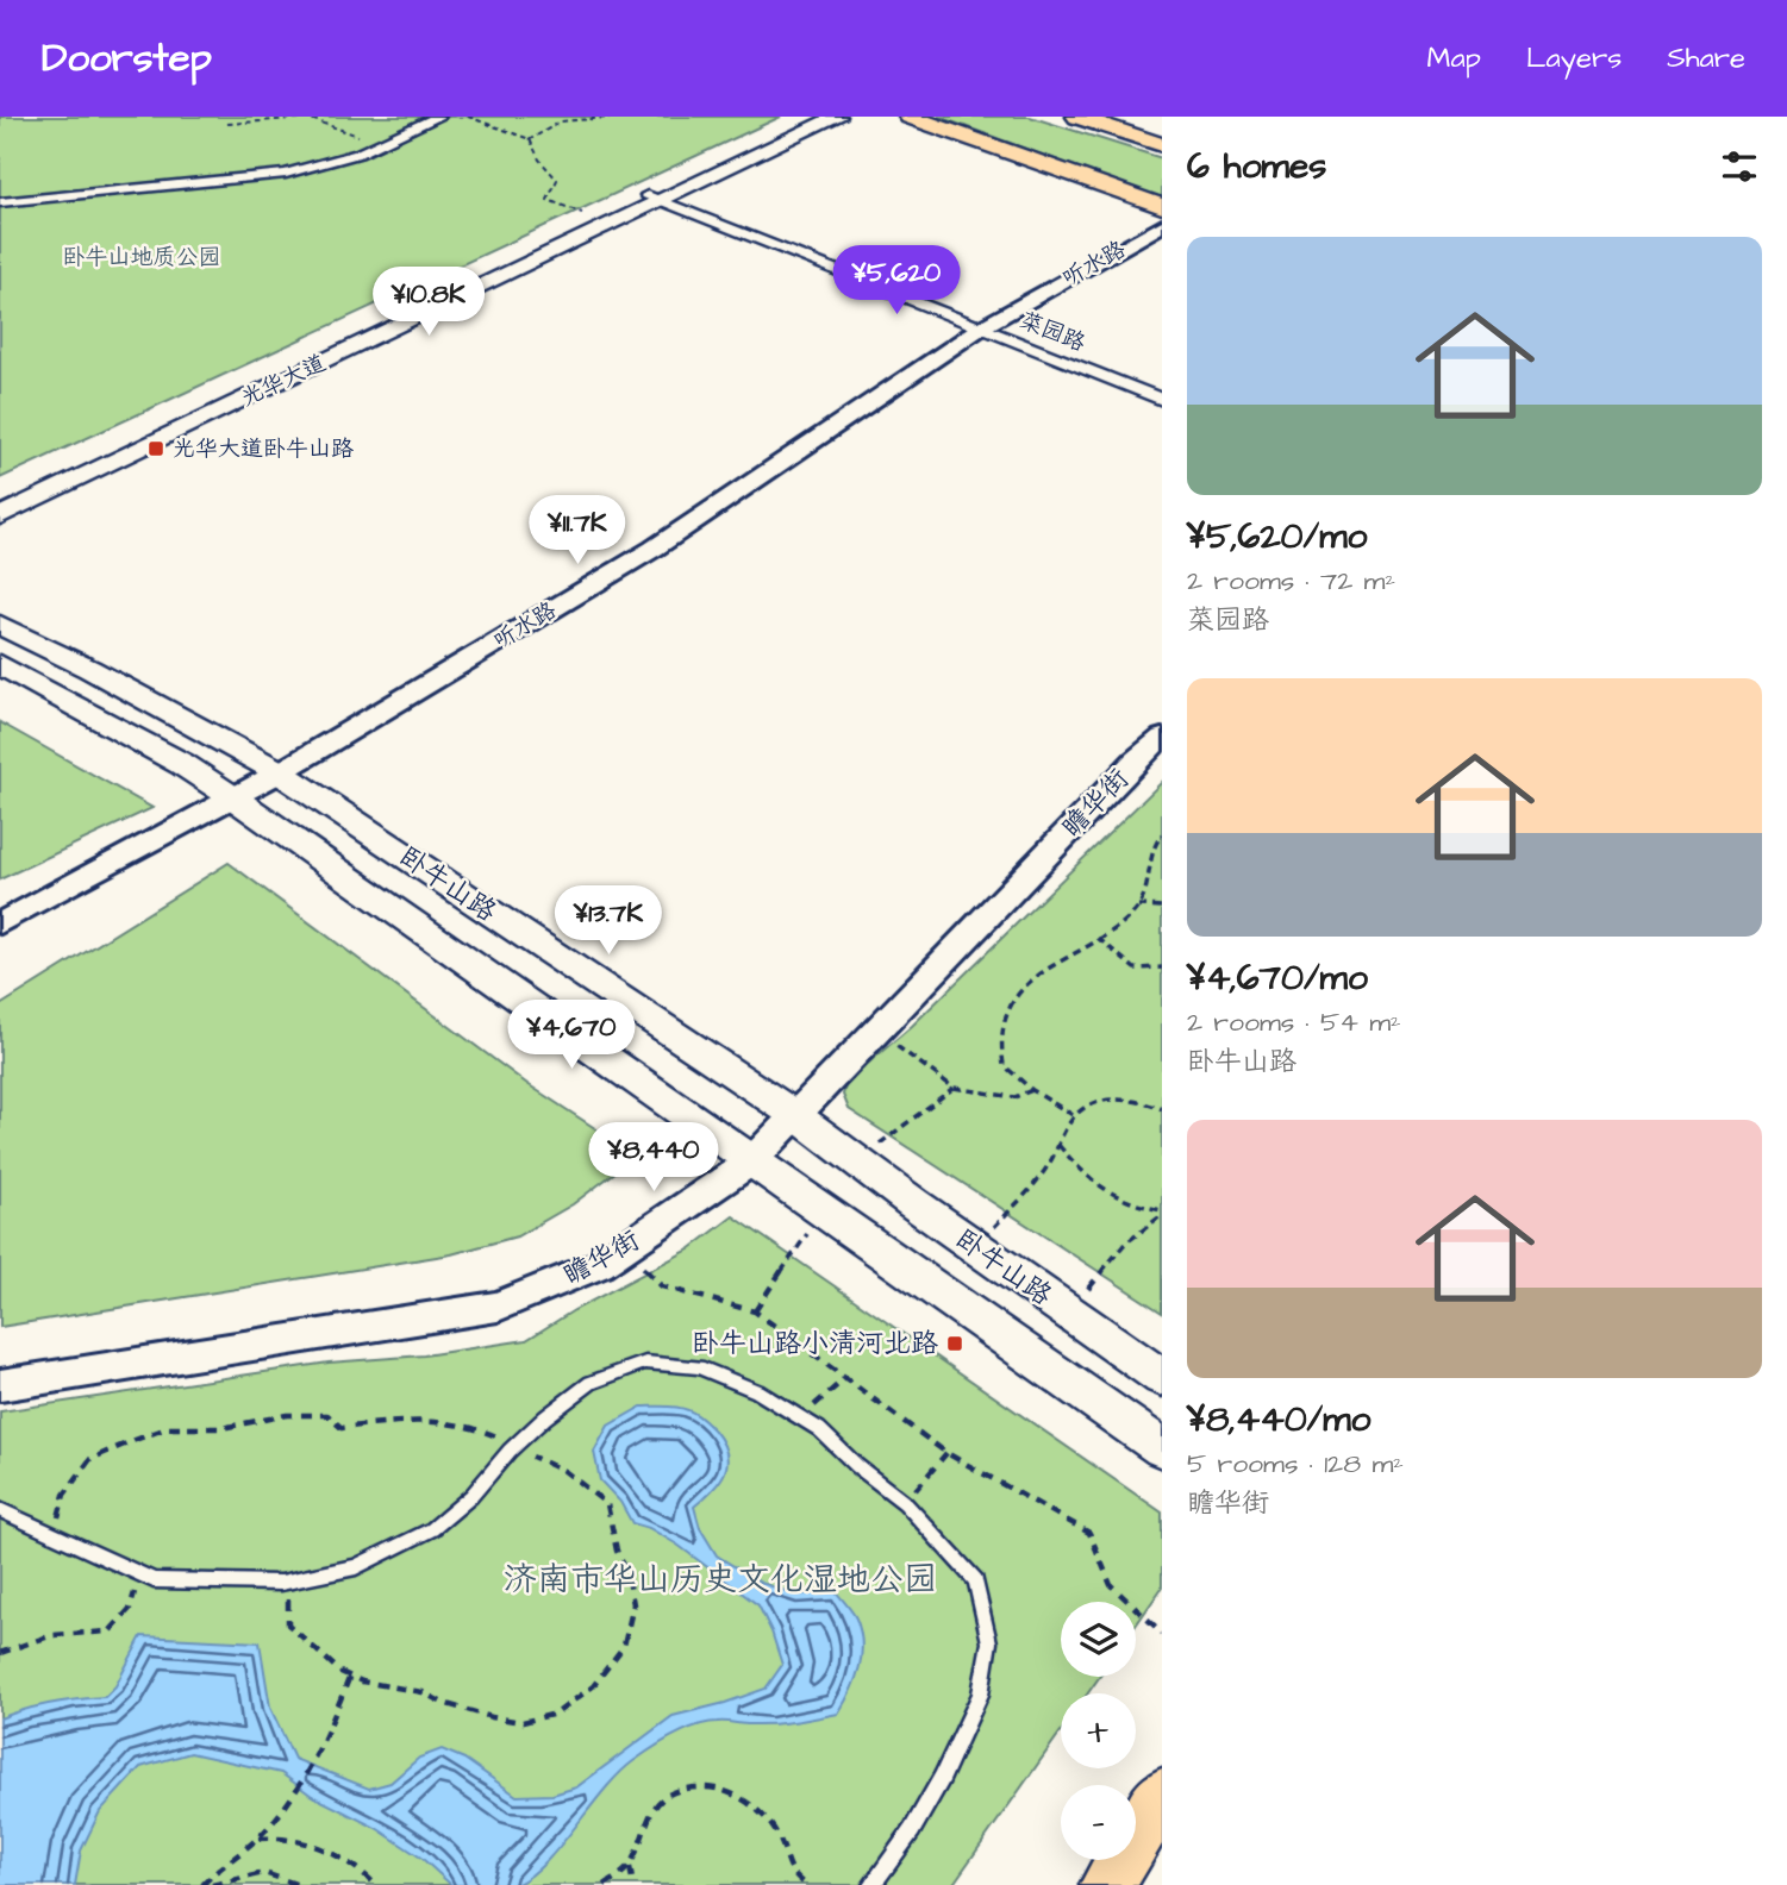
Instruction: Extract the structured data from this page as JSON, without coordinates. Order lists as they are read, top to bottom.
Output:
{
  "streets": {
    "main road": ["光华大道", "卧牛山路"],
    "street": ["听水路", "菜园路", "瞻华街"]
  },
  "crossings": [
    ["听水路", "菜园路"],
    ["听水路", "卧牛山路"],
    ["菜园路", "光华大道"],
    ["瞻华街", "卧牛山路"]
  ],
  "parks": ["卧牛山地质公园", "济南市华山历史文化湿地公园"],
  "places": {
    "transit": ["光华大道卧牛山路", "卧牛山路小清河北路"]
  },
  "page": {
    "header": "Doorstep",
    "nav": ["Map", "Layers", "Share"],
    "heading": "6 homes",
    "list": [
      {
        "name": "¥5,620/mo",
        "note": "2 rooms · 72 m² · 菜园路"
      },
      {
        "name": "¥4,670/mo",
        "note": "2 rooms · 54 m² · 卧牛山路"
      },
      {
        "name": "¥8,440/mo",
        "note": "5 rooms · 128 m² · 瞻华街"
      }
    ],
    "price": [
      "¥5,620",
      "¥10.8K",
      "¥11.7K",
      "¥13.7K",
      "¥4,670",
      "¥8,440"
    ],
    "map_buttons": ["+", "−"]
  }
}
